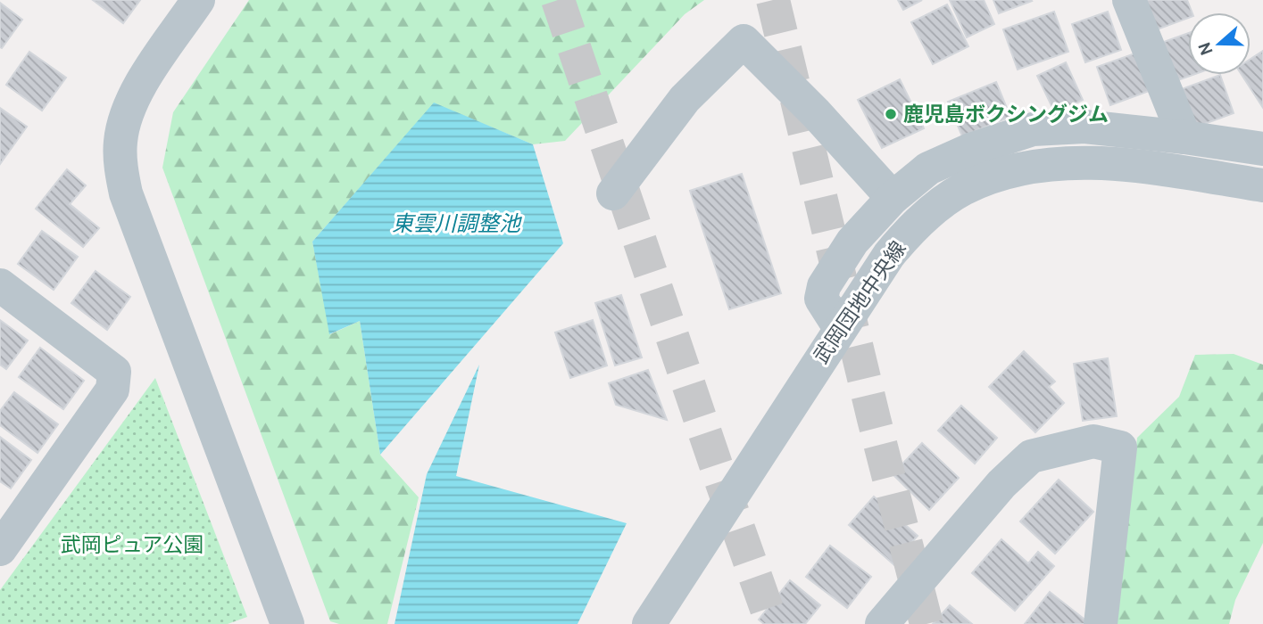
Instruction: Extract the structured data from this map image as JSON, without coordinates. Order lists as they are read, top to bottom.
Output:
{
  "streets": {
    "street": ["武岡団地中央線"]
  },
  "water": ["東雲川調整池"],
  "parks": ["武岡ピュア公園"],
  "places": ["鹿児島ボクシングジム"],
  "north": "left"
}
